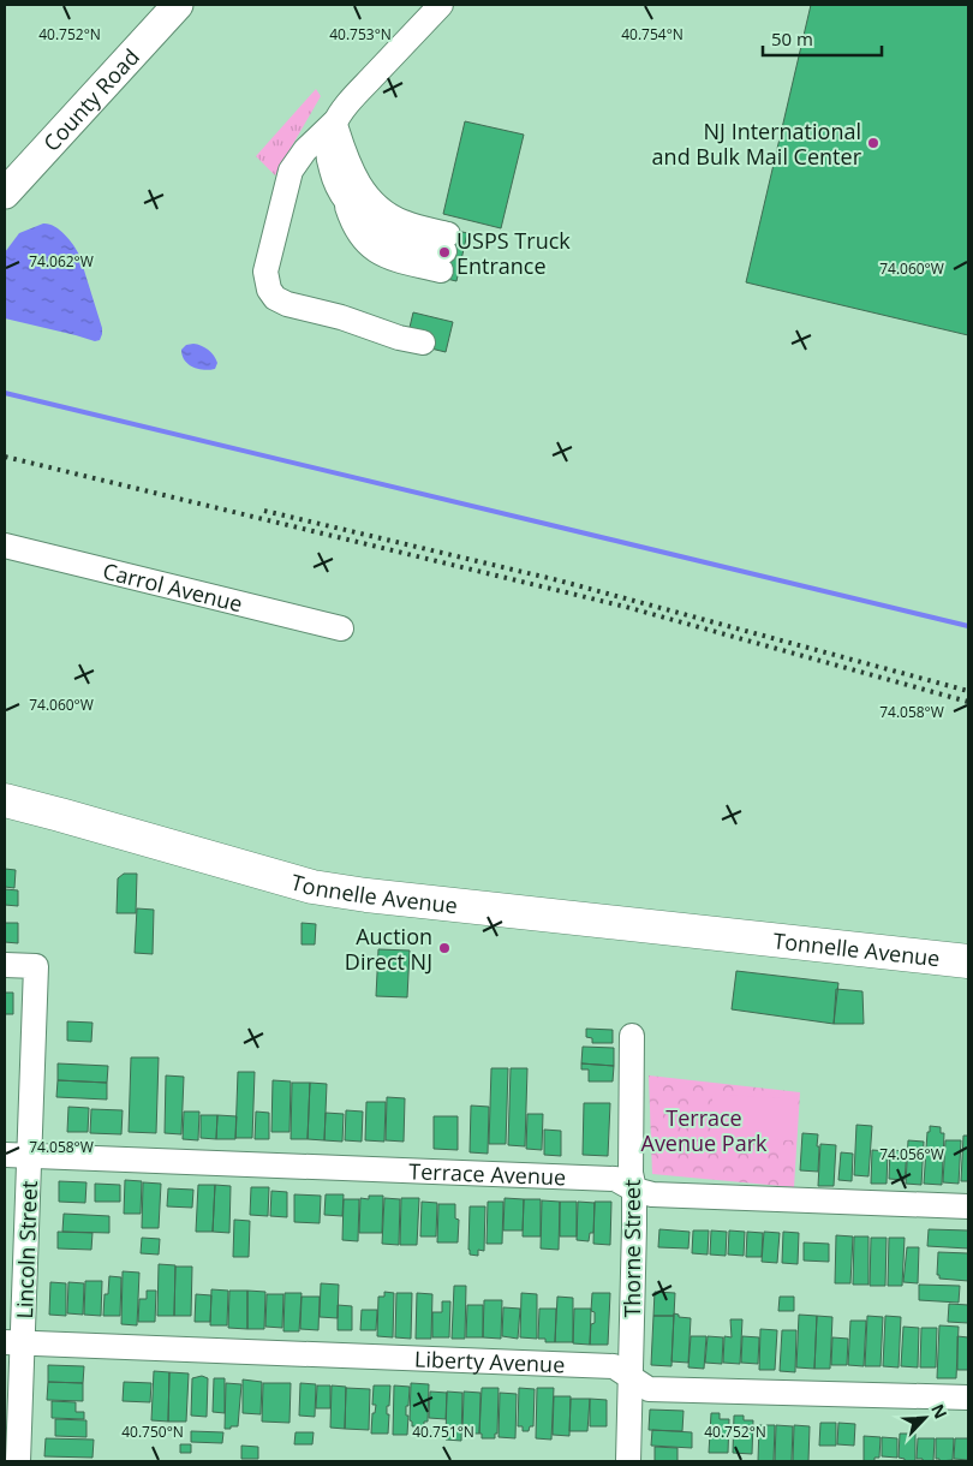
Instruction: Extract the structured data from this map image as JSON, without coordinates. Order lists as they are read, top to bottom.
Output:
{
  "streets": {
    "highway": ["Tonnelle Avenue"],
    "main road": ["County Road"],
    "street": [
      "Carrol Avenue",
      "Terrace Avenue",
      "Thorne Street",
      "Lincoln Street",
      "Liberty Avenue"
    ]
  },
  "crossings": [
    ["Terrace Avenue", "Thorne Street"],
    ["Terrace Avenue", "Lincoln Street"],
    ["Thorne Street", "Liberty Avenue"],
    ["Lincoln Street", "Liberty Avenue"]
  ],
  "parks": ["Terrace Avenue Park"],
  "places": ["NJ International and Bulk Mail Center", "USPS Truck Entrance", "Auction Direct NJ"],
  "scale_bar": "50 m",
  "north": "top right",
  "coordinates": [
    "40.752°N",
    "40.753°N",
    "40.754°N",
    "74.062°W",
    "74.060°W",
    "74.058°W",
    "74.056°W",
    "40.750°N",
    "40.751°N"
  ]
}
